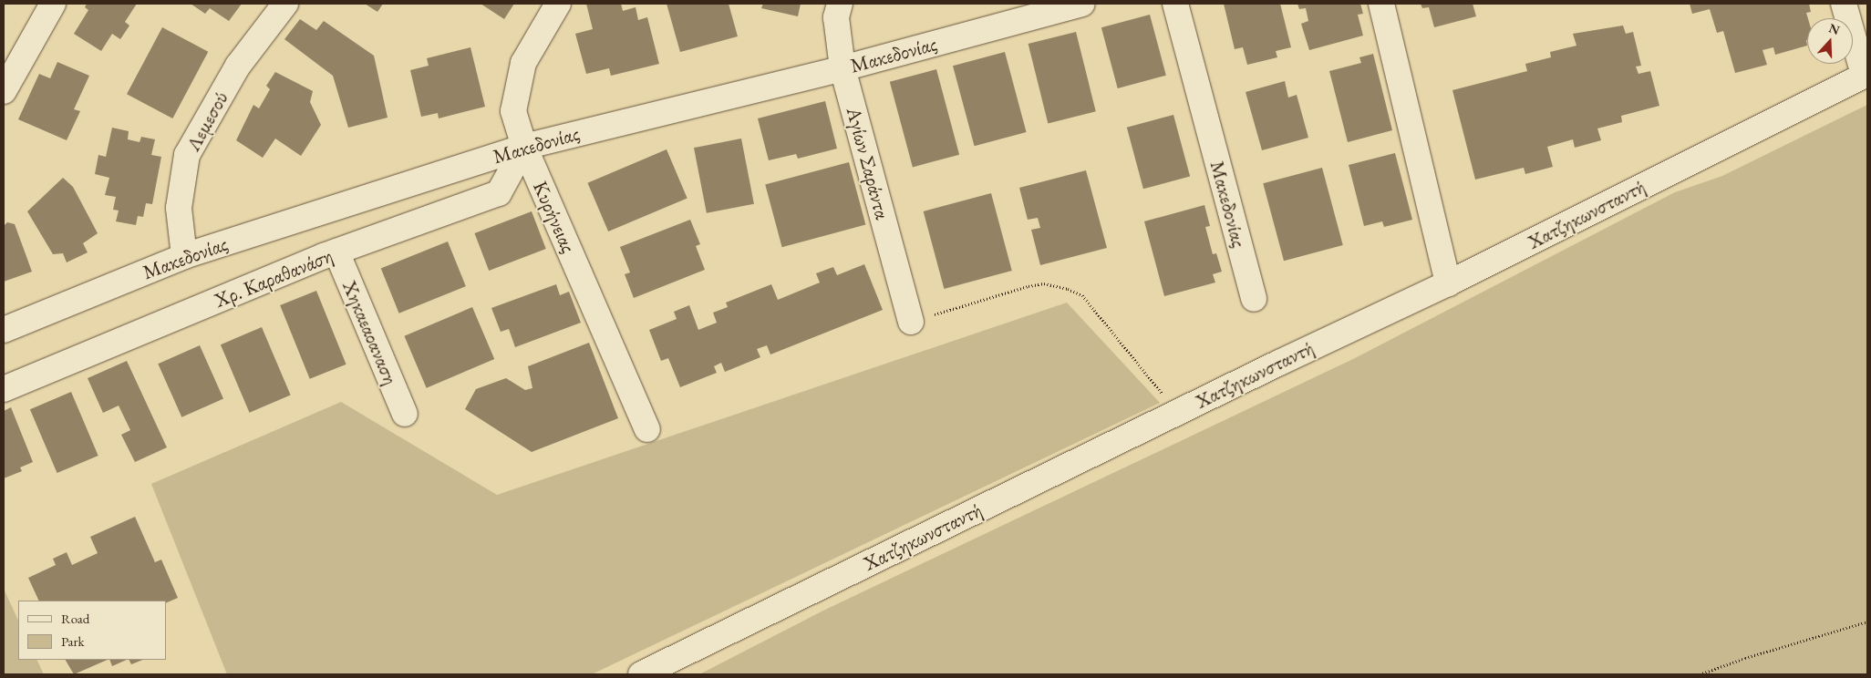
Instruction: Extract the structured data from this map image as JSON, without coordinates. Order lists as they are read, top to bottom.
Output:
{
  "streets": {
    "street": [
      "Μακεδονίας",
      "Λεμεσού",
      "Αγίων Σαράντα",
      "Χατζηκωνσταντή",
      "Κυρήνειας",
      "Χρ. Καραθανάση",
      "Χηκαεαοαναση"
    ]
  },
  "crossings": [
    ["Μακεδονίας", "Λεμεσού"],
    ["Μακεδονίας", "Αγίων Σαράντα"],
    ["Μακεδονίας", "Κυρήνειας"],
    ["Μακεδονίας", "Χρ. Καραθανάση"],
    ["Κυρήνειας", "Χρ. Καραθανάση"],
    ["Χρ. Καραθανάση", "Χηκαεαοαναση"]
  ],
  "legend": ["Road", "Park"],
  "north": "top"
}
